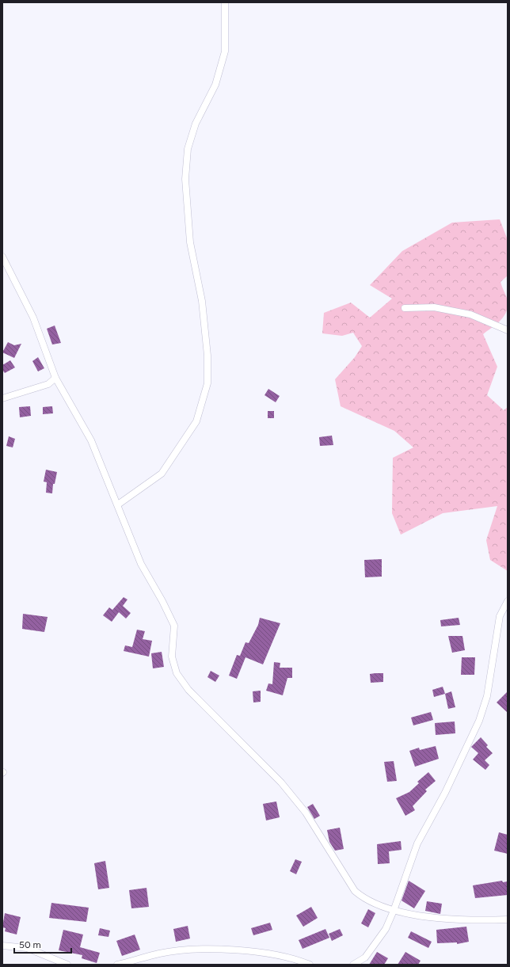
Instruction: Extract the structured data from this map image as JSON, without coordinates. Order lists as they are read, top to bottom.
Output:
{
  "scale_bar": "50 m"
}
